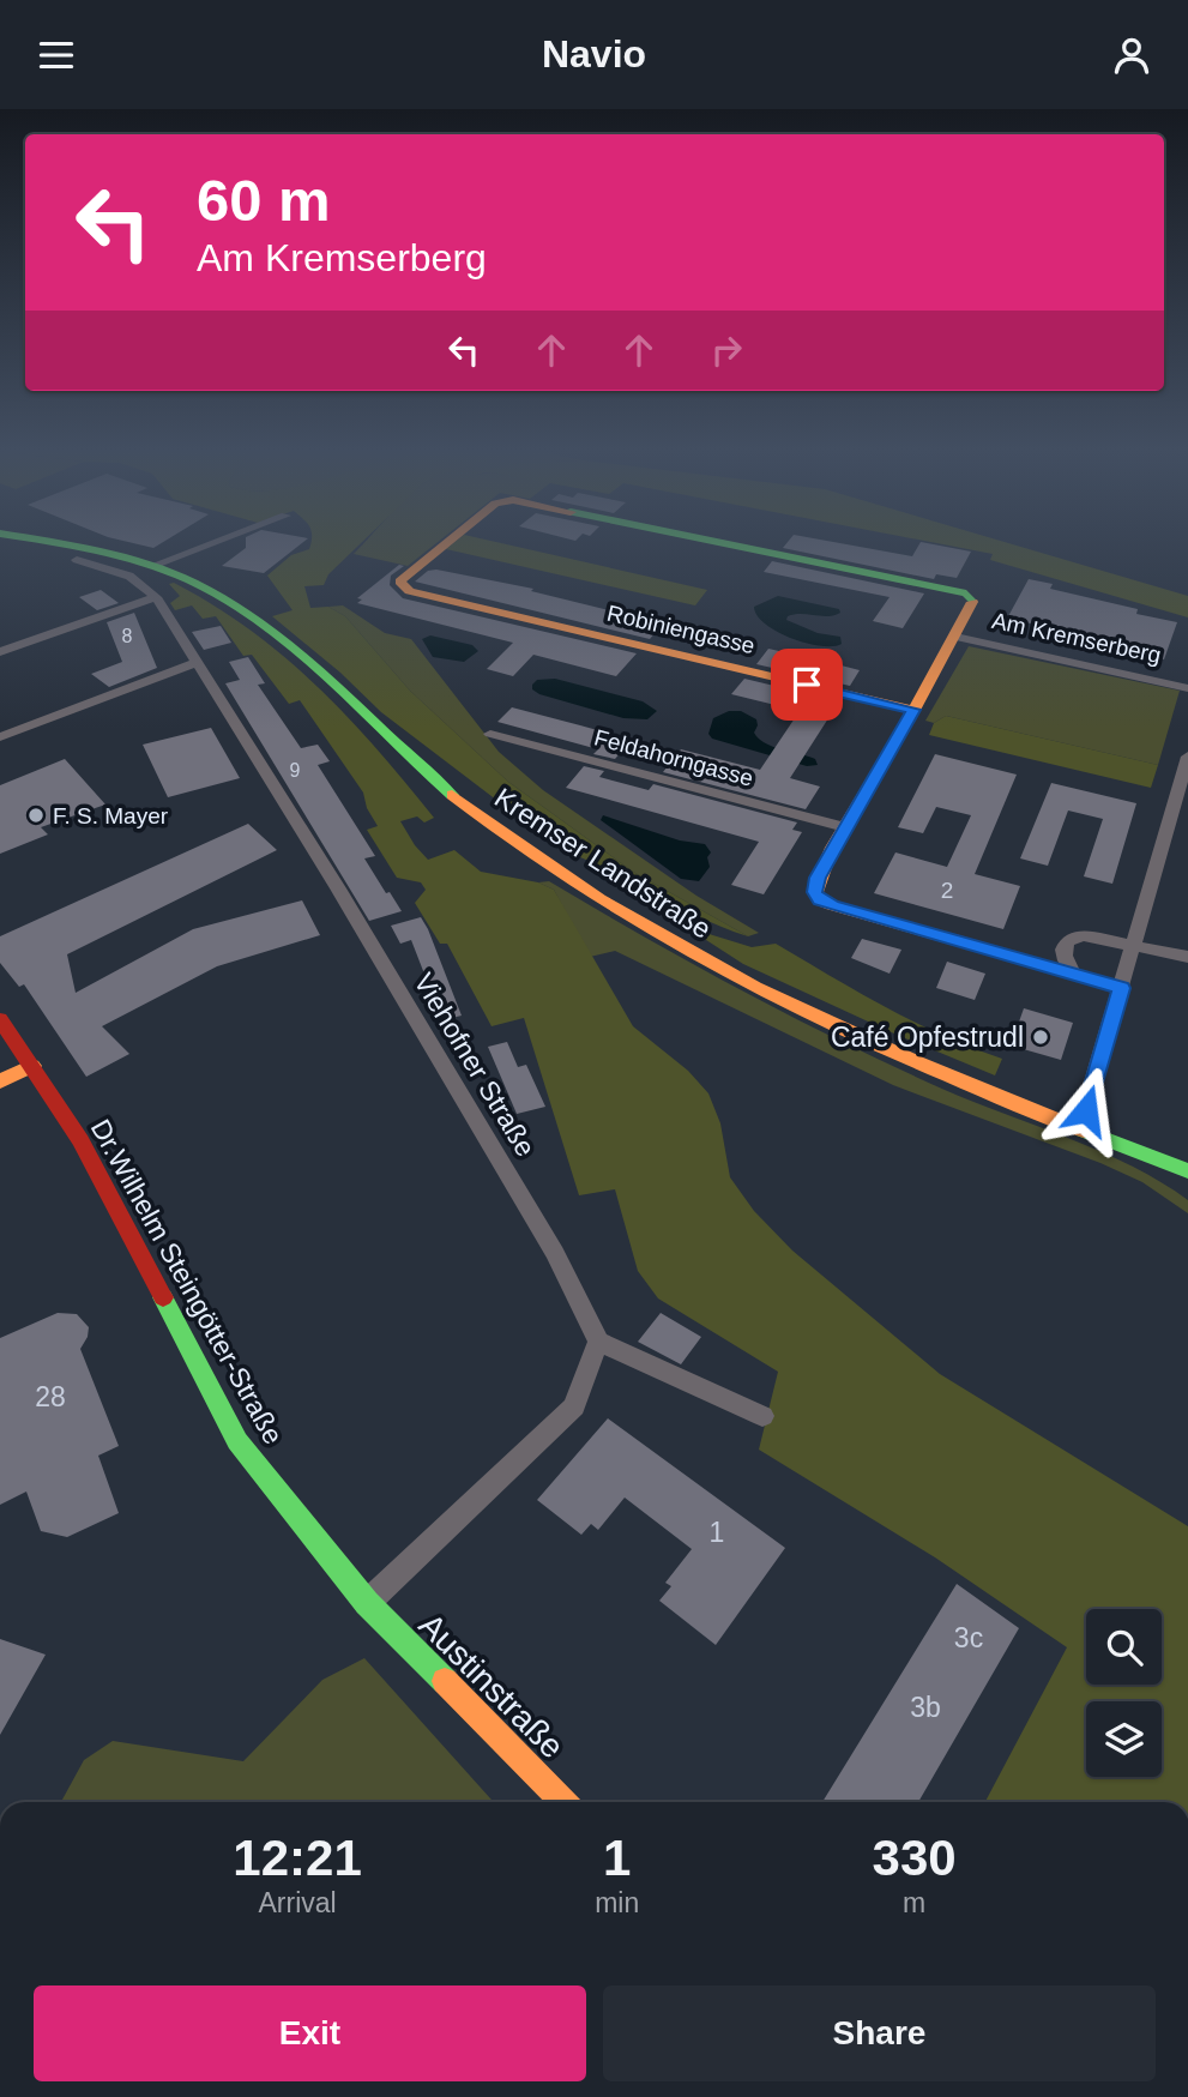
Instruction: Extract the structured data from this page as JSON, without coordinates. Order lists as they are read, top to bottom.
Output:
{
  "streets": {
    "street": [
      "Robiniengasse",
      "Am Kremserberg",
      "Feldahorngasse",
      "Kremser Landstraße",
      "Viehofner Straße",
      "Dr.Wilhelm Steingötter-Straße",
      "Austinstraße"
    ]
  },
  "crossings": [
    ["Robiniengasse", "Am Kremserberg"],
    ["Dr.Wilhelm Steingötter-Straße", "Austinstraße"]
  ],
  "places": ["F. S. Mayer", "Café Opfestrudl"],
  "house_numbers": [
    "8",
    "9",
    "2",
    "28",
    "1",
    "3c",
    "3b"
  ],
  "page": {
    "header": "Navio",
    "turn": ["60 m", "Am Kremserberg"],
    "eta": [
      "12:21",
      "Arrival",
      "1",
      "min",
      "330",
      "m"
    ],
    "buttons": ["Exit", "Share"]
  }
}
